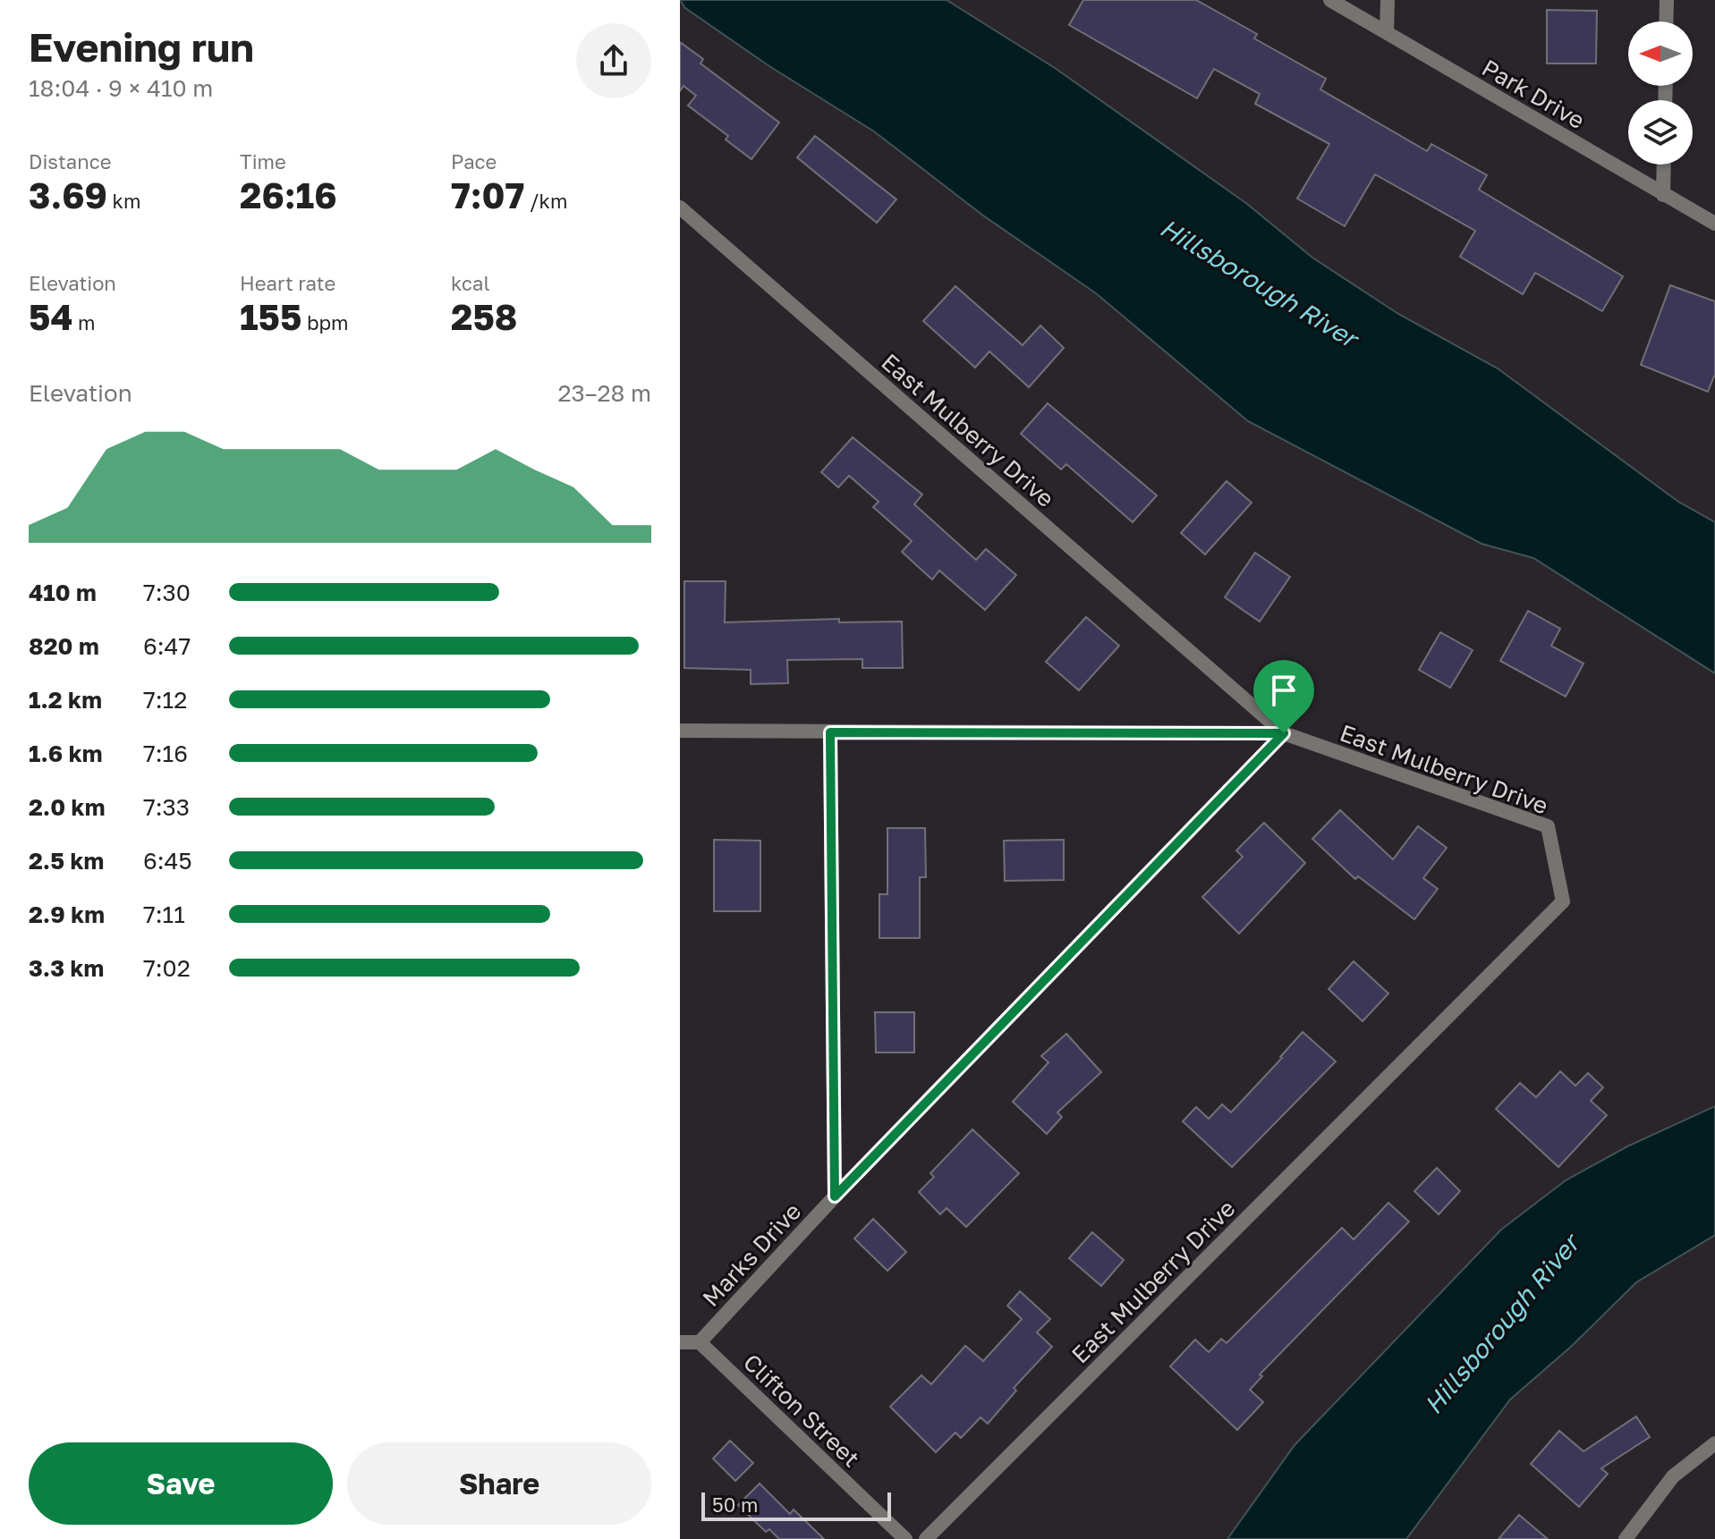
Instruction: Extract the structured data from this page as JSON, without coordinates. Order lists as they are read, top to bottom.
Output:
{
  "streets": {
    "street": [
      "Park Drive",
      "East Mulberry Drive",
      "Marks Drive",
      "Clifton Street"
    ]
  },
  "crossings": [
    ["East Mulberry Drive", "Marks Drive"],
    ["Marks Drive", "Clifton Street"]
  ],
  "water": ["Hillsborough River"],
  "scale_bar": "50 m",
  "north": "left",
  "page": {
    "heading": ["Evening run", "18:04 · 9 × 410 m"],
    "stats": [
      ["Distance", "3.69 km"],
      ["Time", "26:16"],
      ["Pace", "7:07 /km"],
      ["Elevation", "54 m"],
      ["Heart rate", "155 bpm"],
      ["kcal", "258"]
    ],
    "chart": ["Elevation", "23–28 m"],
    "list": [
      {
        "name": "410 m",
        "note": "7:30"
      },
      {
        "name": "820 m",
        "note": "6:47"
      },
      {
        "name": "1.2 km",
        "note": "7:12"
      },
      {
        "name": "1.6 km",
        "note": "7:16"
      },
      {
        "name": "2.0 km",
        "note": "7:33"
      },
      {
        "name": "2.5 km",
        "note": "6:45"
      },
      {
        "name": "2.9 km",
        "note": "7:11"
      },
      {
        "name": "3.3 km",
        "note": "7:02"
      }
    ],
    "buttons": ["Save", "Share"],
    "scale": "50 m"
  }
}
